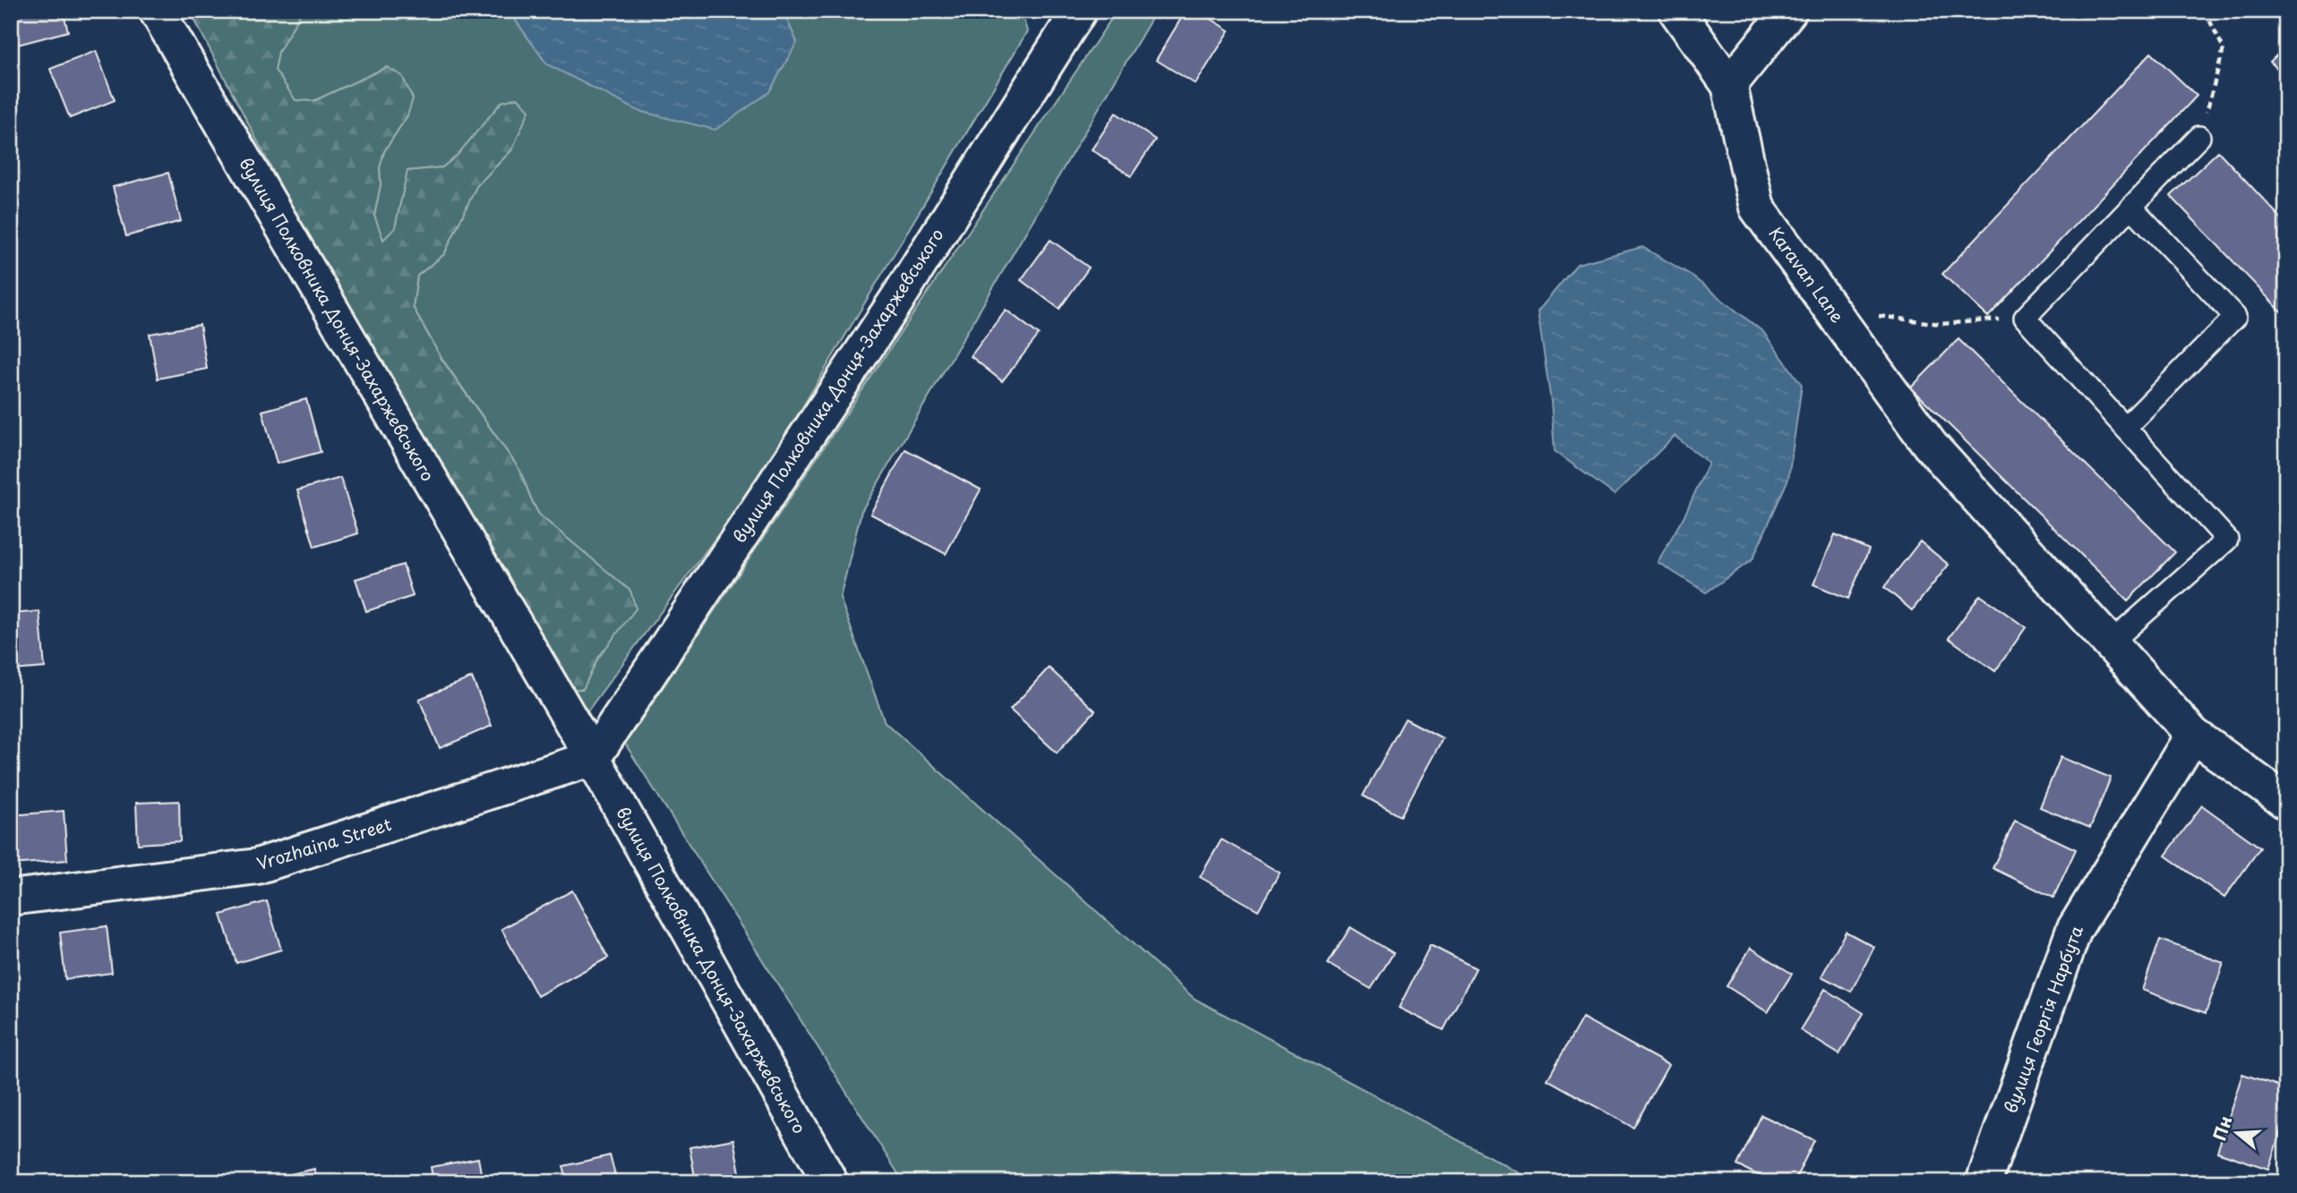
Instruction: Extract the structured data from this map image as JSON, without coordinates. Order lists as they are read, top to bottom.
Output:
{
  "streets": {
    "street": [
      "Karavan Lane",
      "вулиця Полковника Донця-Захаржевського",
      "Vrozhaina Street",
      "вулиця Георгія Нарбута"
    ]
  },
  "crossings": [
    ["вулиця Полковника Донця-Захаржевського", "Vrozhaina Street"]
  ],
  "north": "left"
}
